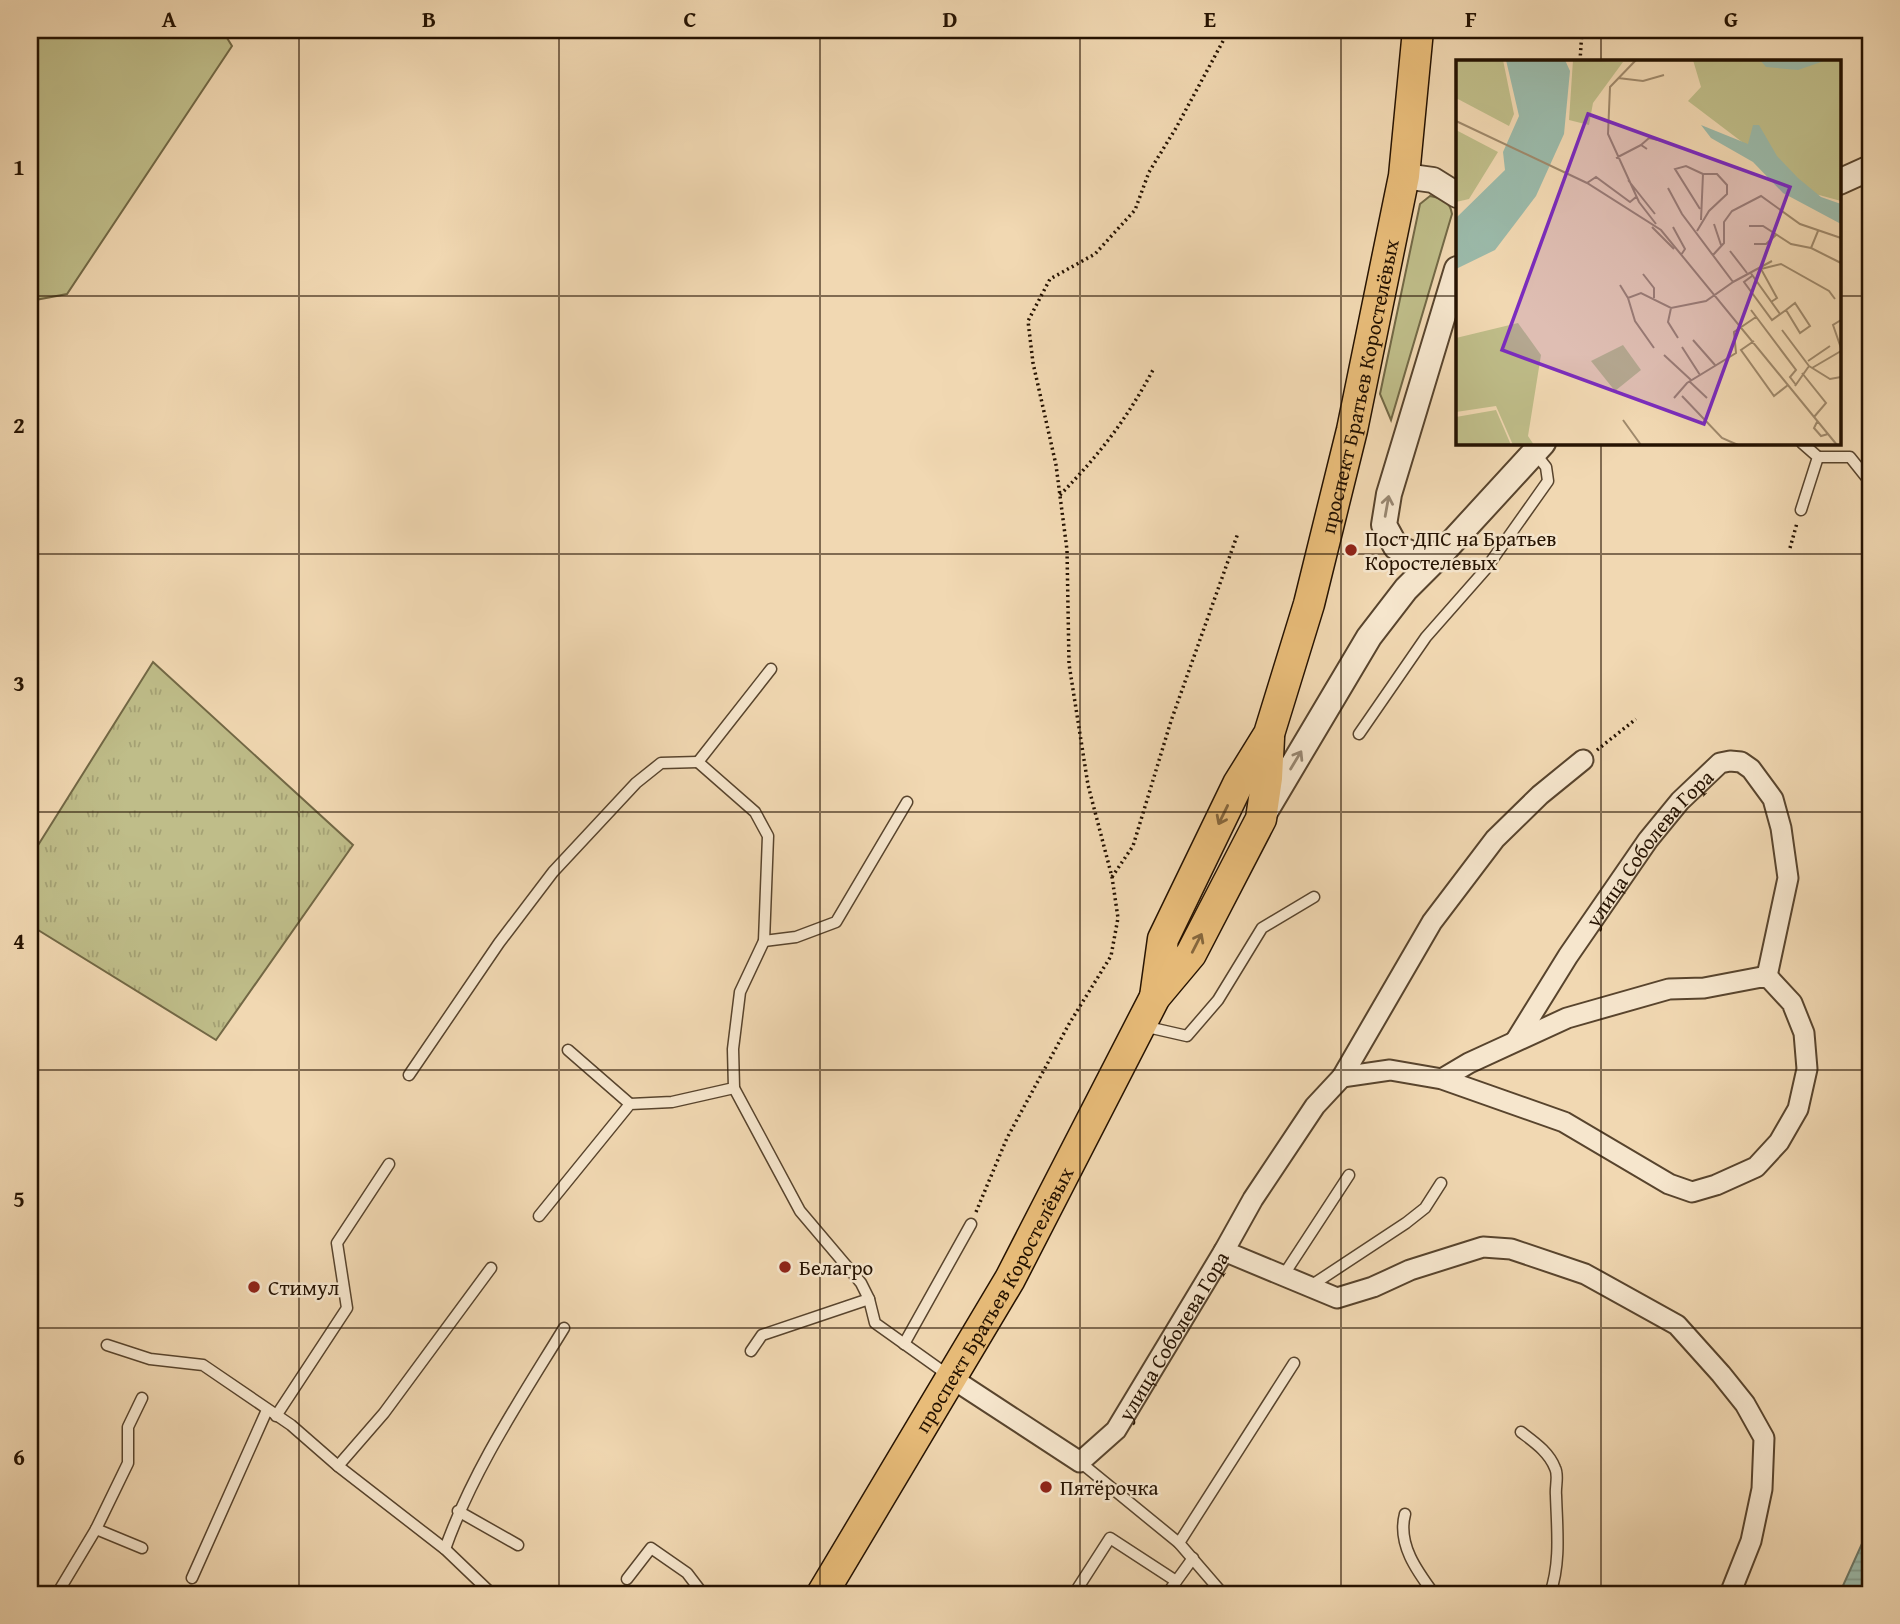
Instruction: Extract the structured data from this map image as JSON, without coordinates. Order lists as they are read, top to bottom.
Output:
{
  "streets": {
    "main road": ["проспект Братьев Коростелёвых"],
    "street": ["улица Соболева Гора"]
  },
  "places": [
    "Пост ДПС на Братьев Коростелевых",
    "Белагро",
    "Стимул",
    "Пятёрочка"
  ],
  "grid": {
    "columns": [
      "A",
      "B",
      "C",
      "D",
      "E",
      "F",
      "G"
    ],
    "rows": [
      "1",
      "2",
      "3",
      "4",
      "5",
      "6"
    ]
  }
}
